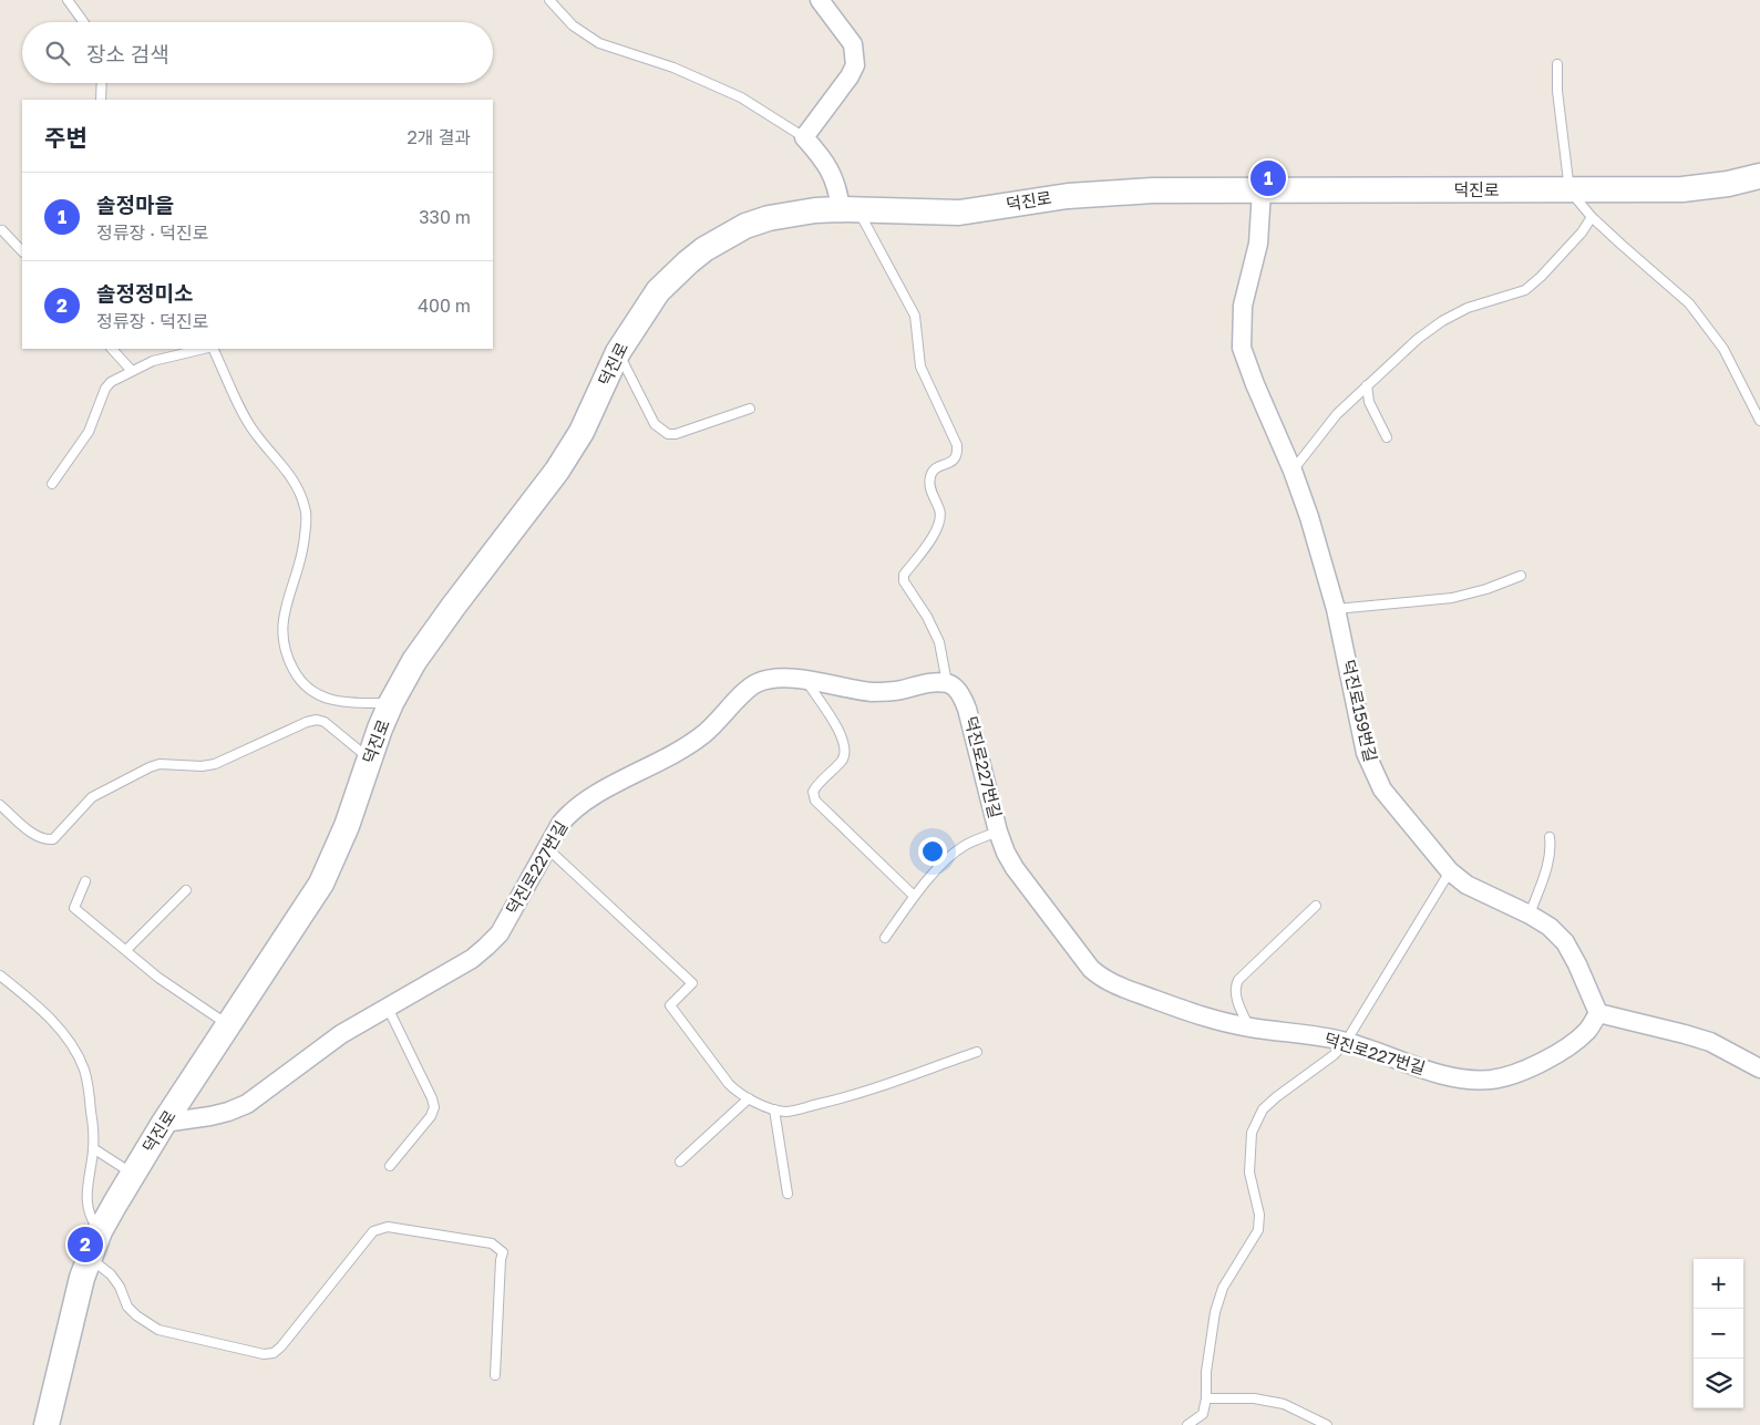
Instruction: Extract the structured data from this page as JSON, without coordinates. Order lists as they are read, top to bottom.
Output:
{
  "streets": {
    "street": ["덕진로", "덕진로159번길", "덕진로227번길"]
  },
  "crossings": [
    ["덕진로", "덕진로159번길"],
    ["덕진로", "덕진로227번길"],
    ["덕진로159번길", "덕진로227번길"]
  ],
  "page": {
    "search": "장소 검색",
    "heading": ["주변", "2개 결과"],
    "pins": ["1", "2"],
    "list": [
      {
        "mark": "1",
        "name": "솔정마을",
        "note": "정류장 · 덕진로",
        "value": "330 m"
      },
      {
        "mark": "2",
        "name": "솔정정미소",
        "note": "정류장 · 덕진로",
        "value": "400 m"
      }
    ],
    "map_buttons": ["+", "−"]
  }
}
